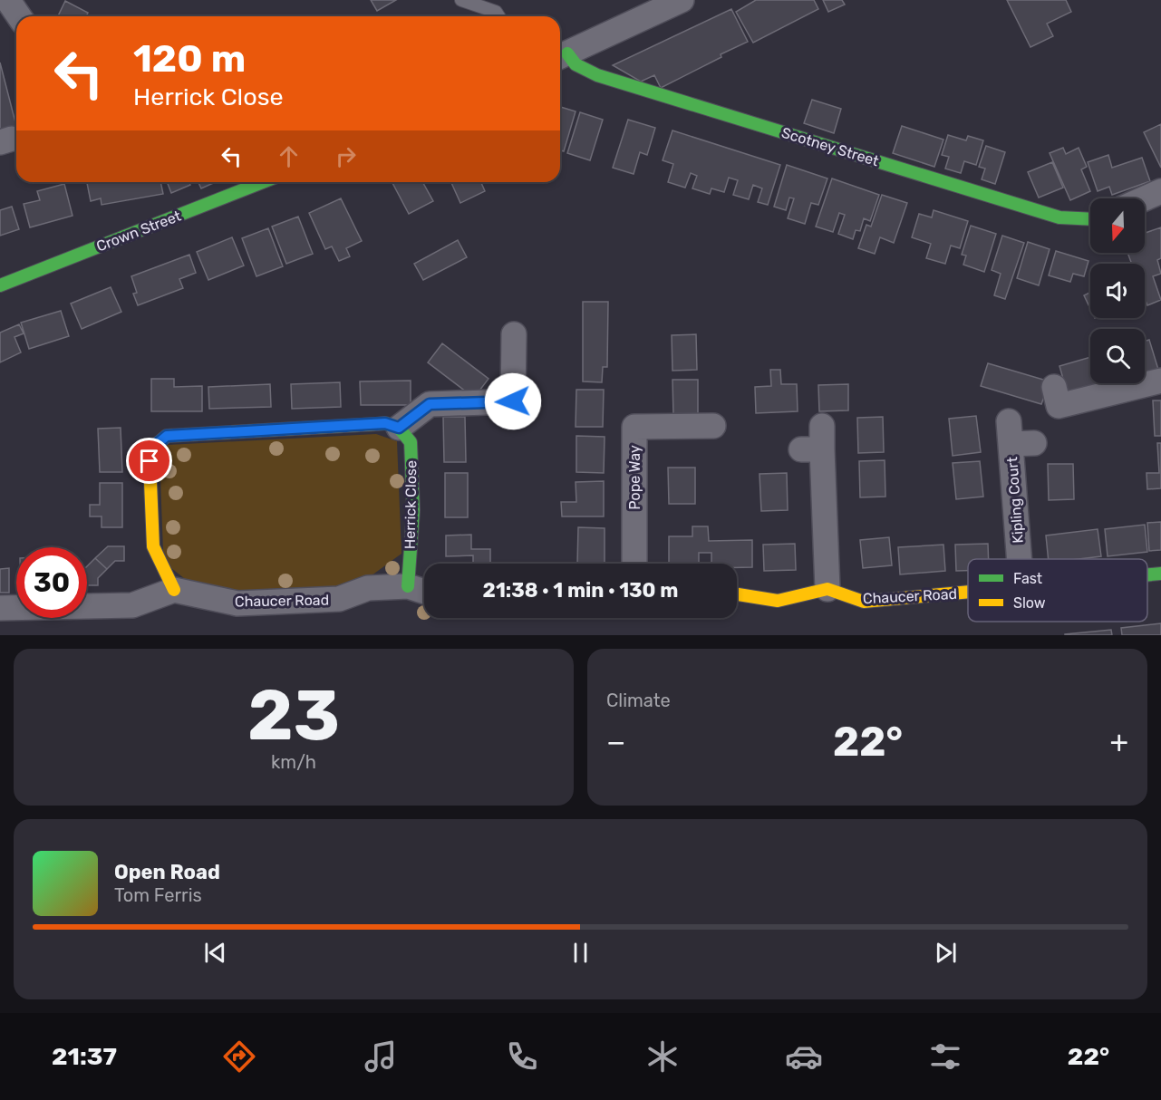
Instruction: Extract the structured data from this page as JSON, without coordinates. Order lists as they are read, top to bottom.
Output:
{
  "streets": {
    "street": [
      "Scotney Street",
      "Crown Street",
      "Pope Way",
      "Kipling Court",
      "Herrick Close",
      "Chaucer Road"
    ]
  },
  "crossings": [
    ["Herrick Close", "Chaucer Road"]
  ],
  "legend": ["Fast", "Slow"],
  "north": "bottom",
  "page": {
    "turn": ["120 m", "Herrick Close"],
    "limit": "30",
    "trip": "21:38 · 1 min · 130 m",
    "tile": [
      ["23", "km/h"],
      "Climate"
    ],
    "heat": ["−", "22°", "+"],
    "song": ["Open Road", "Tom Ferris"],
    "tabs": ["21:37", "22°"]
  }
}
